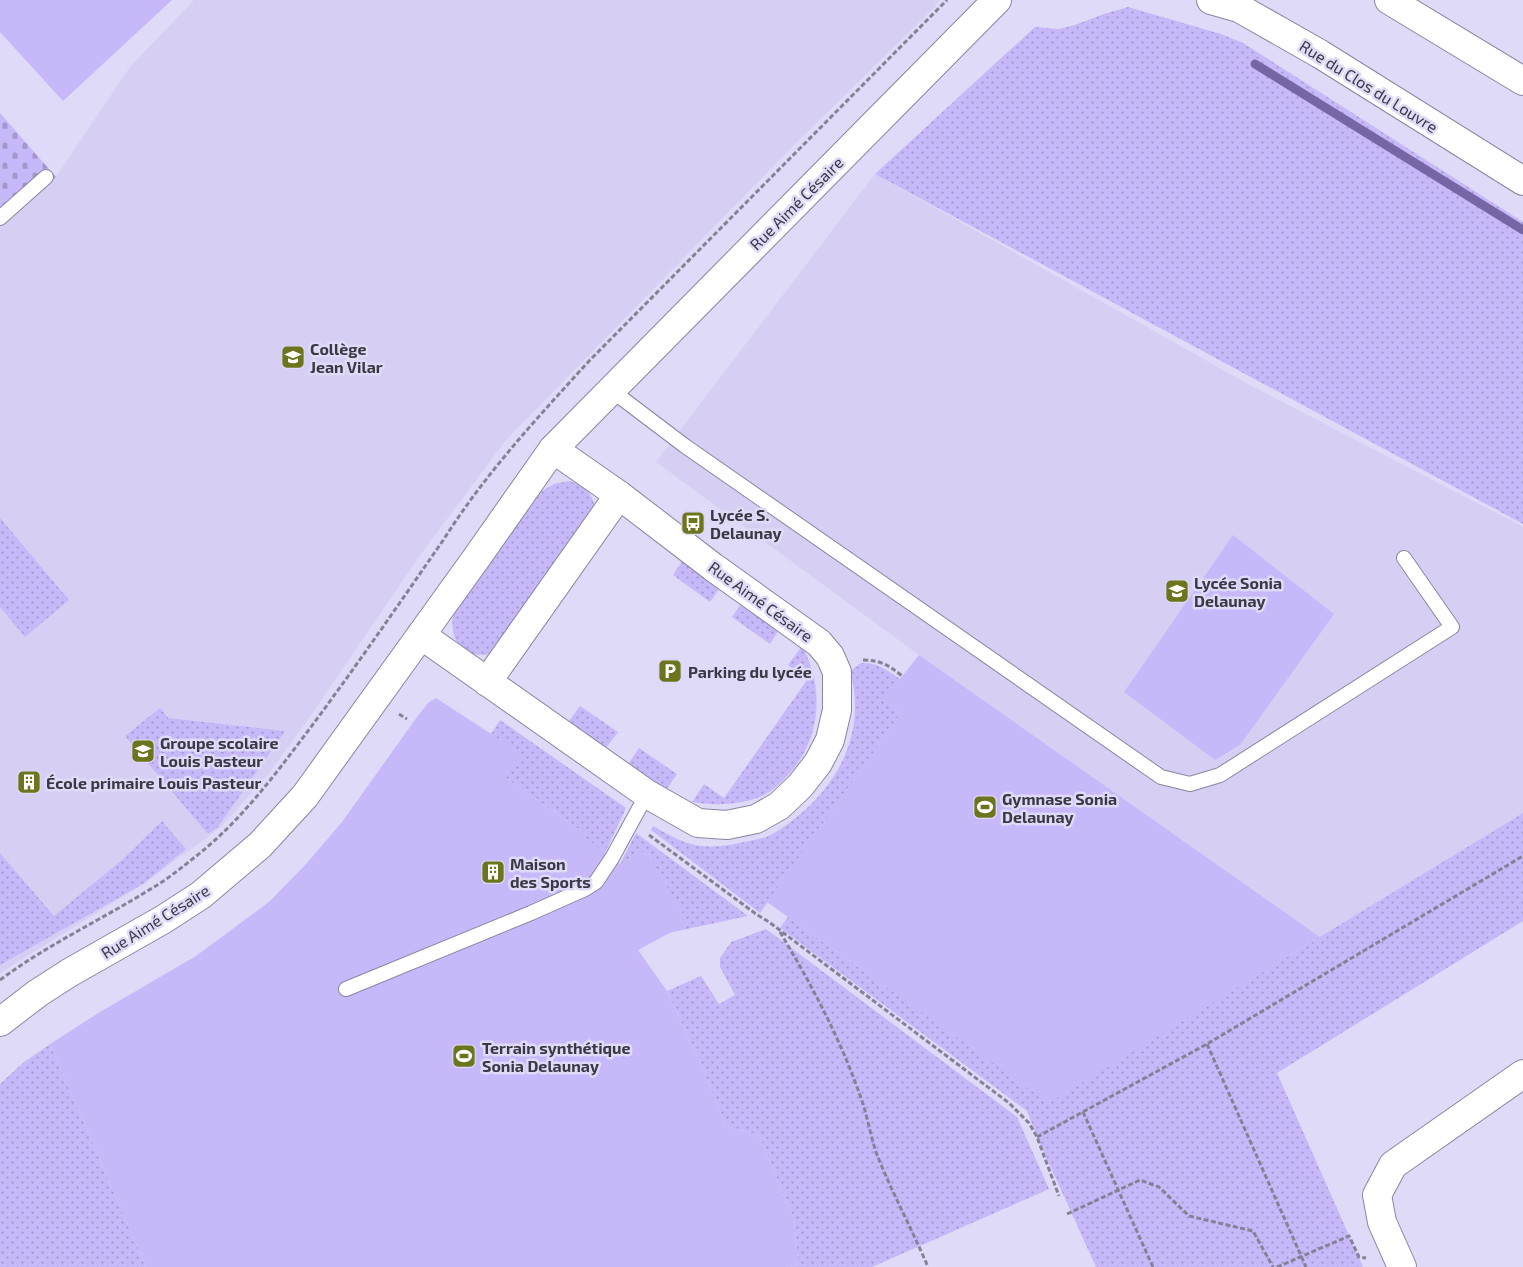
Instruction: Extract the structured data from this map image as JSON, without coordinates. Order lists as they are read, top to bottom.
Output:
{
  "streets": {
    "street": ["Rue du Clos du Louvre", "Rue Aimé Césaire"]
  },
  "places": {
    "school or university": ["Collège Jean Vilar", "Lycée Sonia Delaunay", "Groupe scolaire Louis Pasteur"],
    "bus stop": ["Lycée S. Delaunay"],
    "parking": ["Parking du lycée"],
    "building": ["École primaire Louis Pasteur", "Maison des Sports"],
    "sports": ["Gymnase Sonia Delaunay", "Terrain synthétique Sonia Delaunay"]
  }
}
